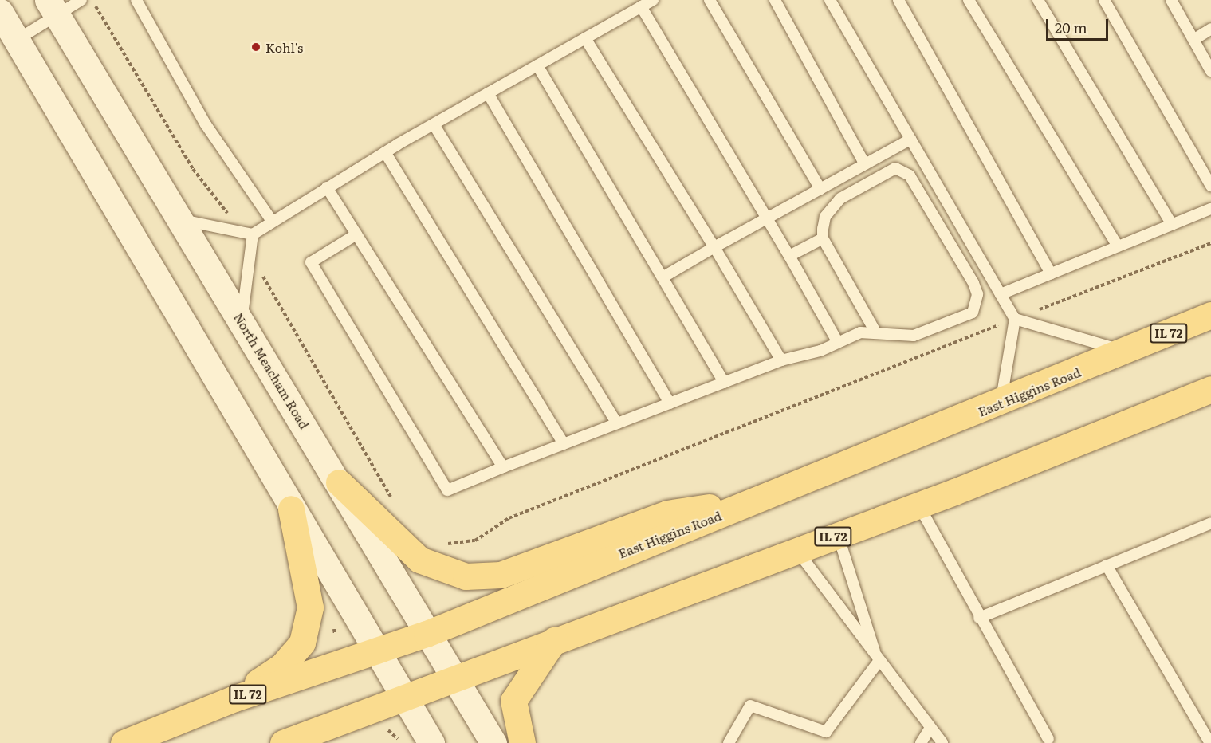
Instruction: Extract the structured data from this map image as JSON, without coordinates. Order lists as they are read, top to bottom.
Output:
{
  "streets": {
    "main road": ["IL 72", "North Meacham Road", "East Higgins Road"]
  },
  "crossings": [
    ["IL 72", "North Meacham Road"],
    ["North Meacham Road", "East Higgins Road"]
  ],
  "places": ["Kohl's"],
  "scale_bar": "20 m"
}
